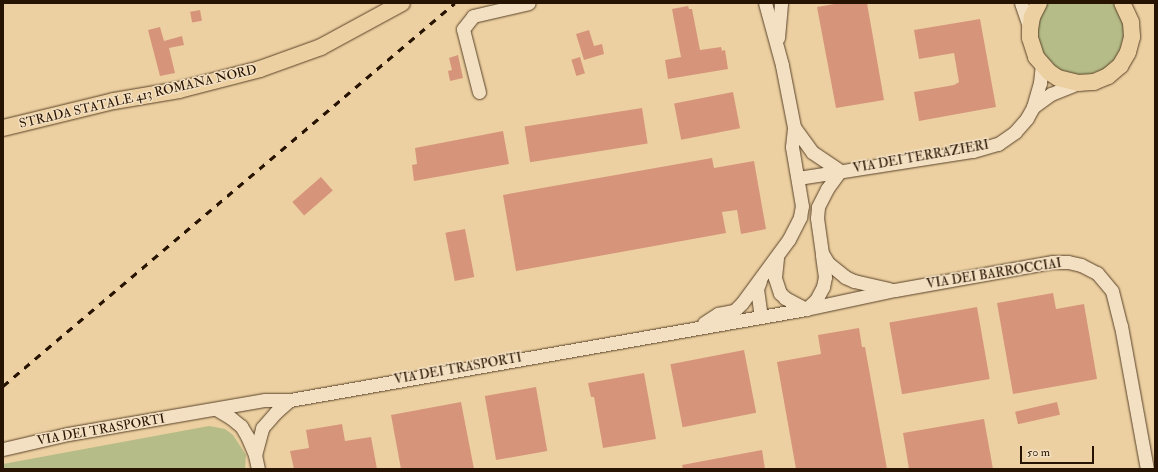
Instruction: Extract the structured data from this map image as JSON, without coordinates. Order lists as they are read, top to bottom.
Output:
{
  "streets": {
    "main road": ["STRADA STATALE 413 ROMANA NORD"],
    "street": ["VIA DEI TERRAZIERI", "VIA DEI BARROCCIAI", "VIA DEI TRASPORTI"]
  },
  "crossings": [
    ["VIA DEI TERRAZIERI", "VIA DEI TRASPORTI"],
    ["VIA DEI BARROCCIAI", "VIA DEI TRASPORTI"]
  ],
  "scale_bar": "50 m"
}
